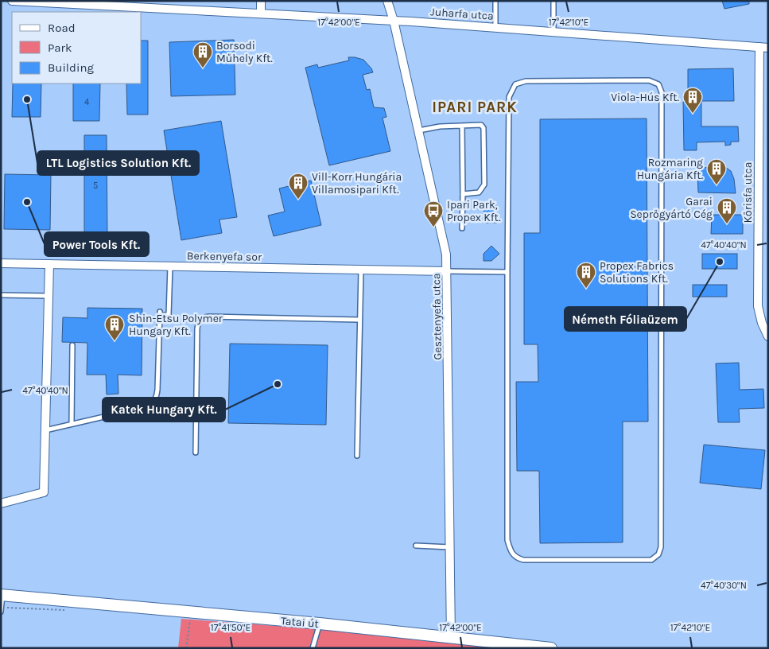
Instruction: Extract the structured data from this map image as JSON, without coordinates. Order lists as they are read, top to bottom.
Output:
{
  "streets": {
    "street": [
      "Juharfa utca",
      "Kőrisfa utca",
      "Berkenyefa sor",
      "Gesztenyefa utca",
      "Tatai út"
    ]
  },
  "crossings": [
    ["Juharfa utca", "Kőrisfa utca"],
    ["Juharfa utca", "Gesztenyefa utca"],
    ["Berkenyefa sor", "Gesztenyefa utca"],
    ["Gesztenyefa utca", "Tatai út"]
  ],
  "districts": ["IPARI PARK"],
  "places": {
    "building": [
      "Borsodi Műhely Kft.",
      "Viola-Hús Kft.",
      "Rozmaring Hungária Kft.",
      "Vill-Korr Hungária Villamosipari Kft.",
      "Garai Seprőgyártó Cég",
      "Propex Fabrics Solutions Kft.",
      "Shin-Etsu Polymer Hungary Kft."
    ],
    "other": [
      "LTL Logistics Solution Kft.",
      "Power Tools Kft.",
      "Németh Fóliaüzem",
      "Katek Hungary Kft."
    ],
    "bus stop": ["Ipari Park, Propex Kft."]
  },
  "house_numbers": ["4", "5"],
  "legend": ["Road", "Park", "Building"],
  "coordinates": [
    "17°42'00\"E",
    "17°42'10\"E",
    "47°40'40\"N",
    "47°40'30\"N",
    "17°41'50\"E"
  ]
}
